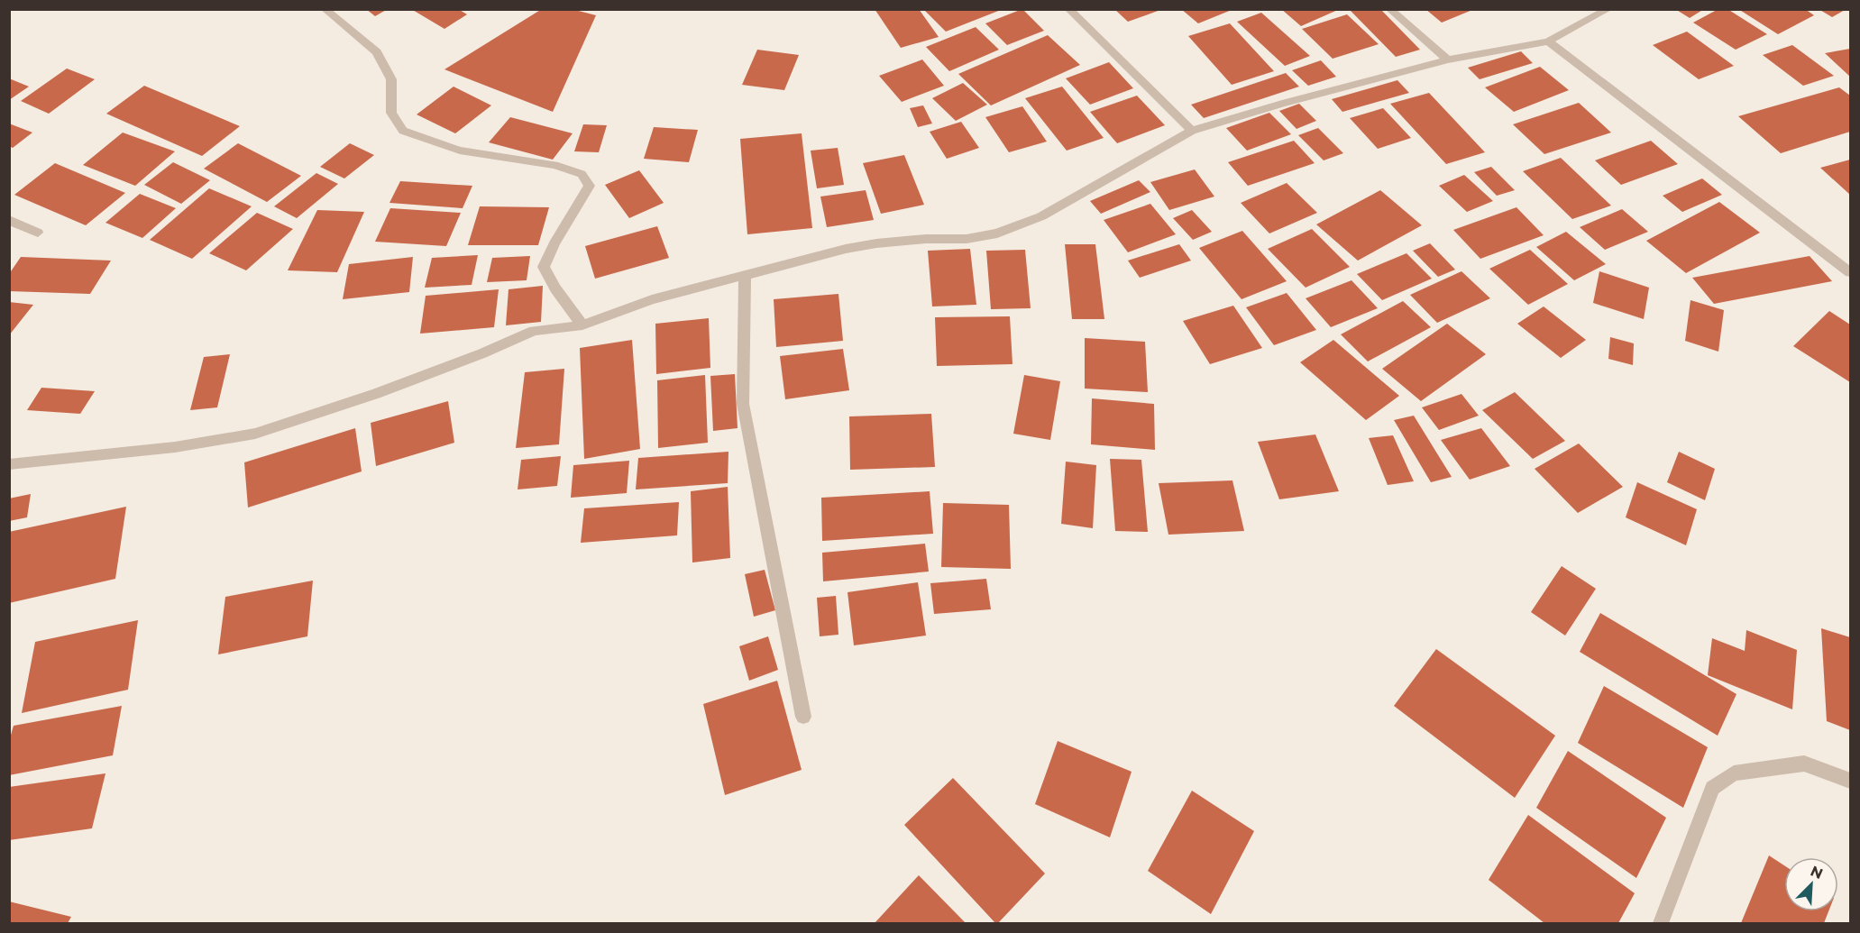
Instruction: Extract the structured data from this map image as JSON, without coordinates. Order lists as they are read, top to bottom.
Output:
{
  "north": "top right"
}
